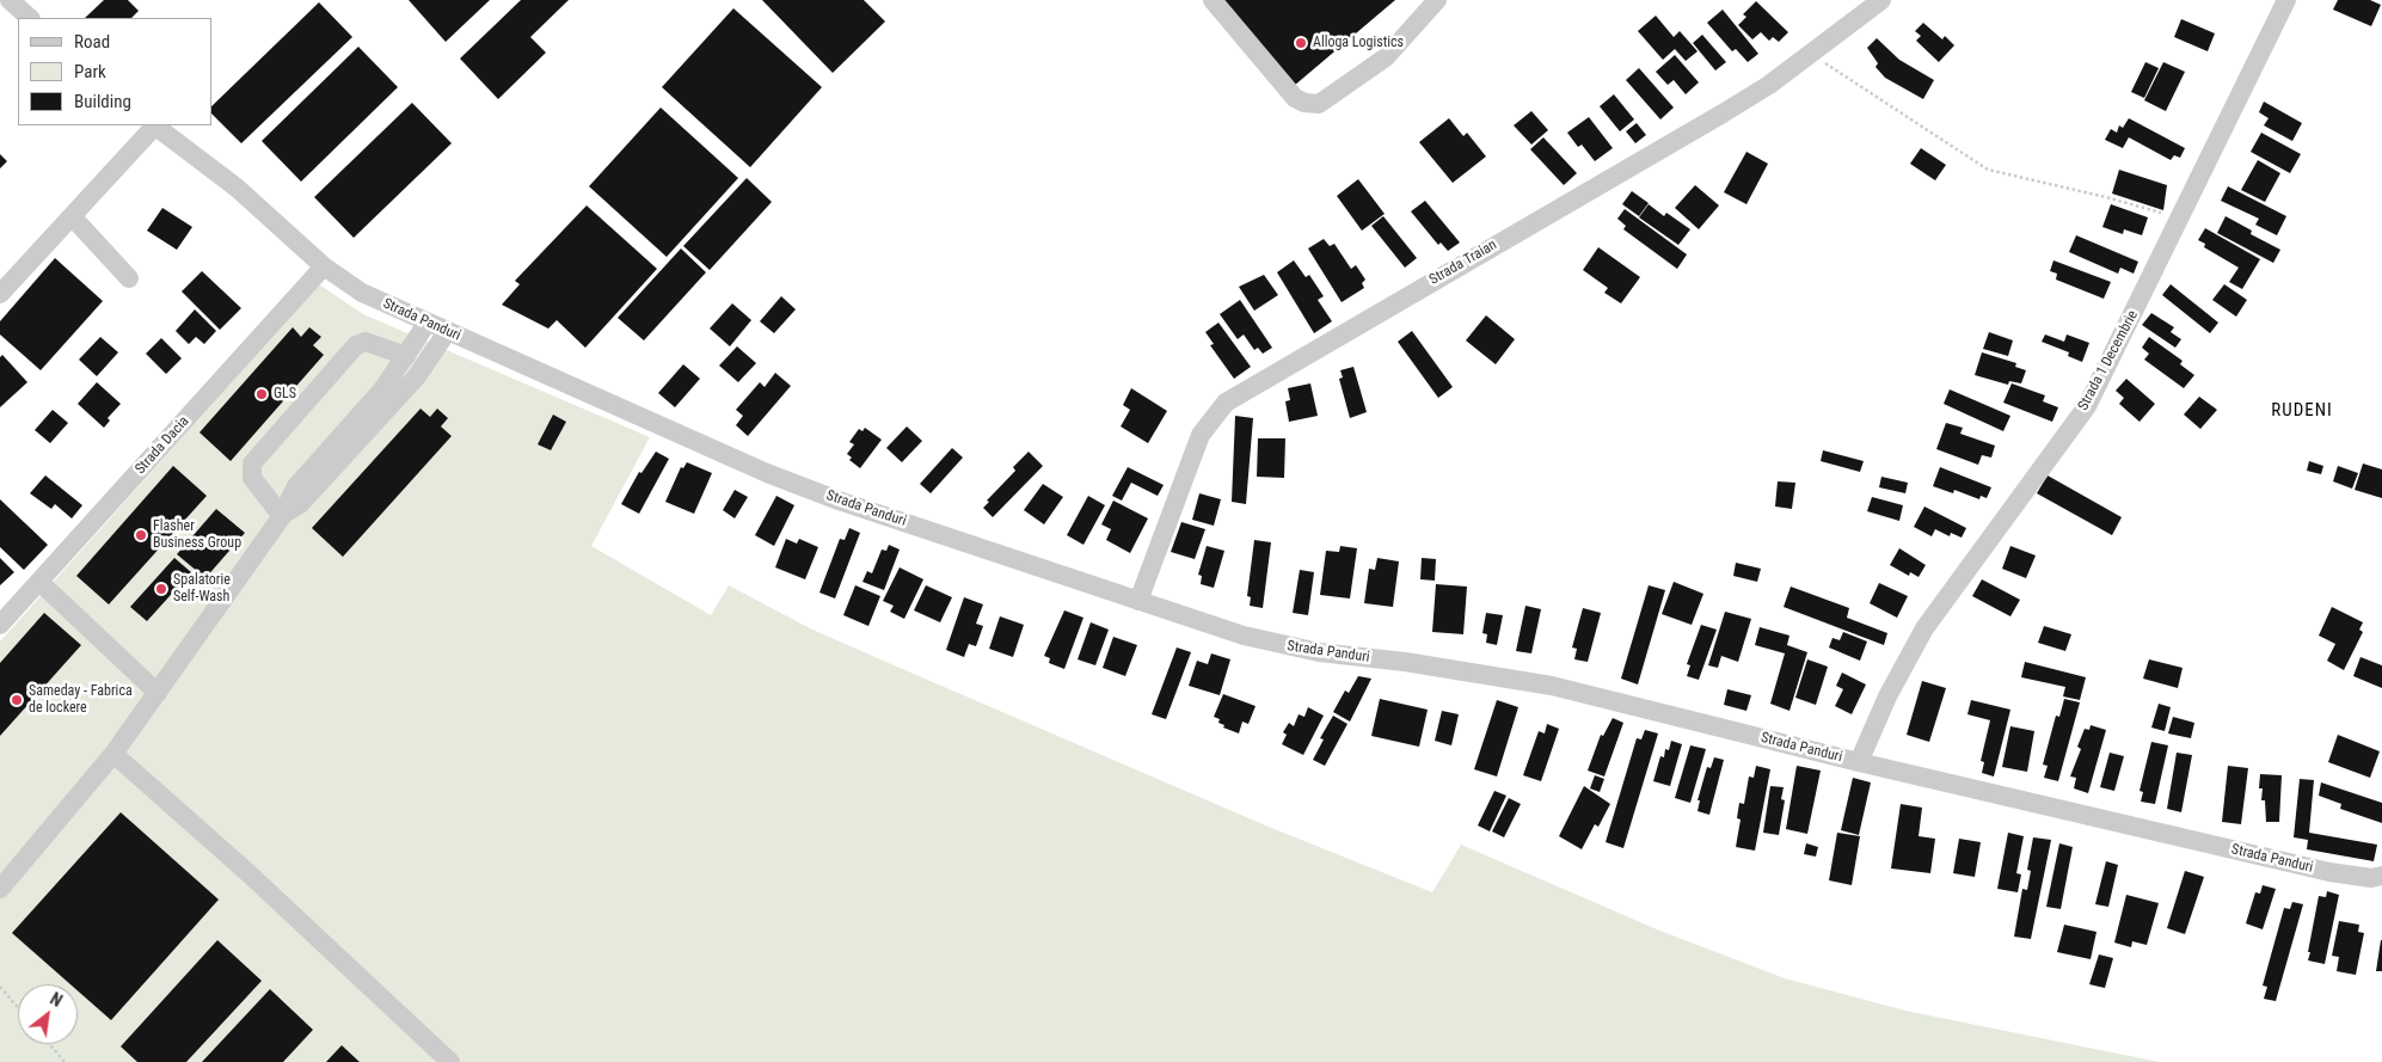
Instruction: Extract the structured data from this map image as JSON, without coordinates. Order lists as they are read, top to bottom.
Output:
{
  "streets": {
    "street": [
      "Strada Traian",
      "Strada Panduri",
      "Strada 1 Decembrie",
      "Strada Dacia"
    ]
  },
  "crossings": [
    ["Strada Traian", "Strada Panduri"],
    ["Strada Panduri", "Strada 1 Decembrie"],
    ["Strada Panduri", "Strada Dacia"]
  ],
  "districts": ["RUDENI"],
  "places": [
    "Alloga Logistics",
    "GLS",
    "Flasher Business Group",
    "Spalatorie Self-Wash",
    "Sameday - Fabrica de lockere"
  ],
  "legend": ["Road", "Park", "Building"],
  "north": "top right"
}
